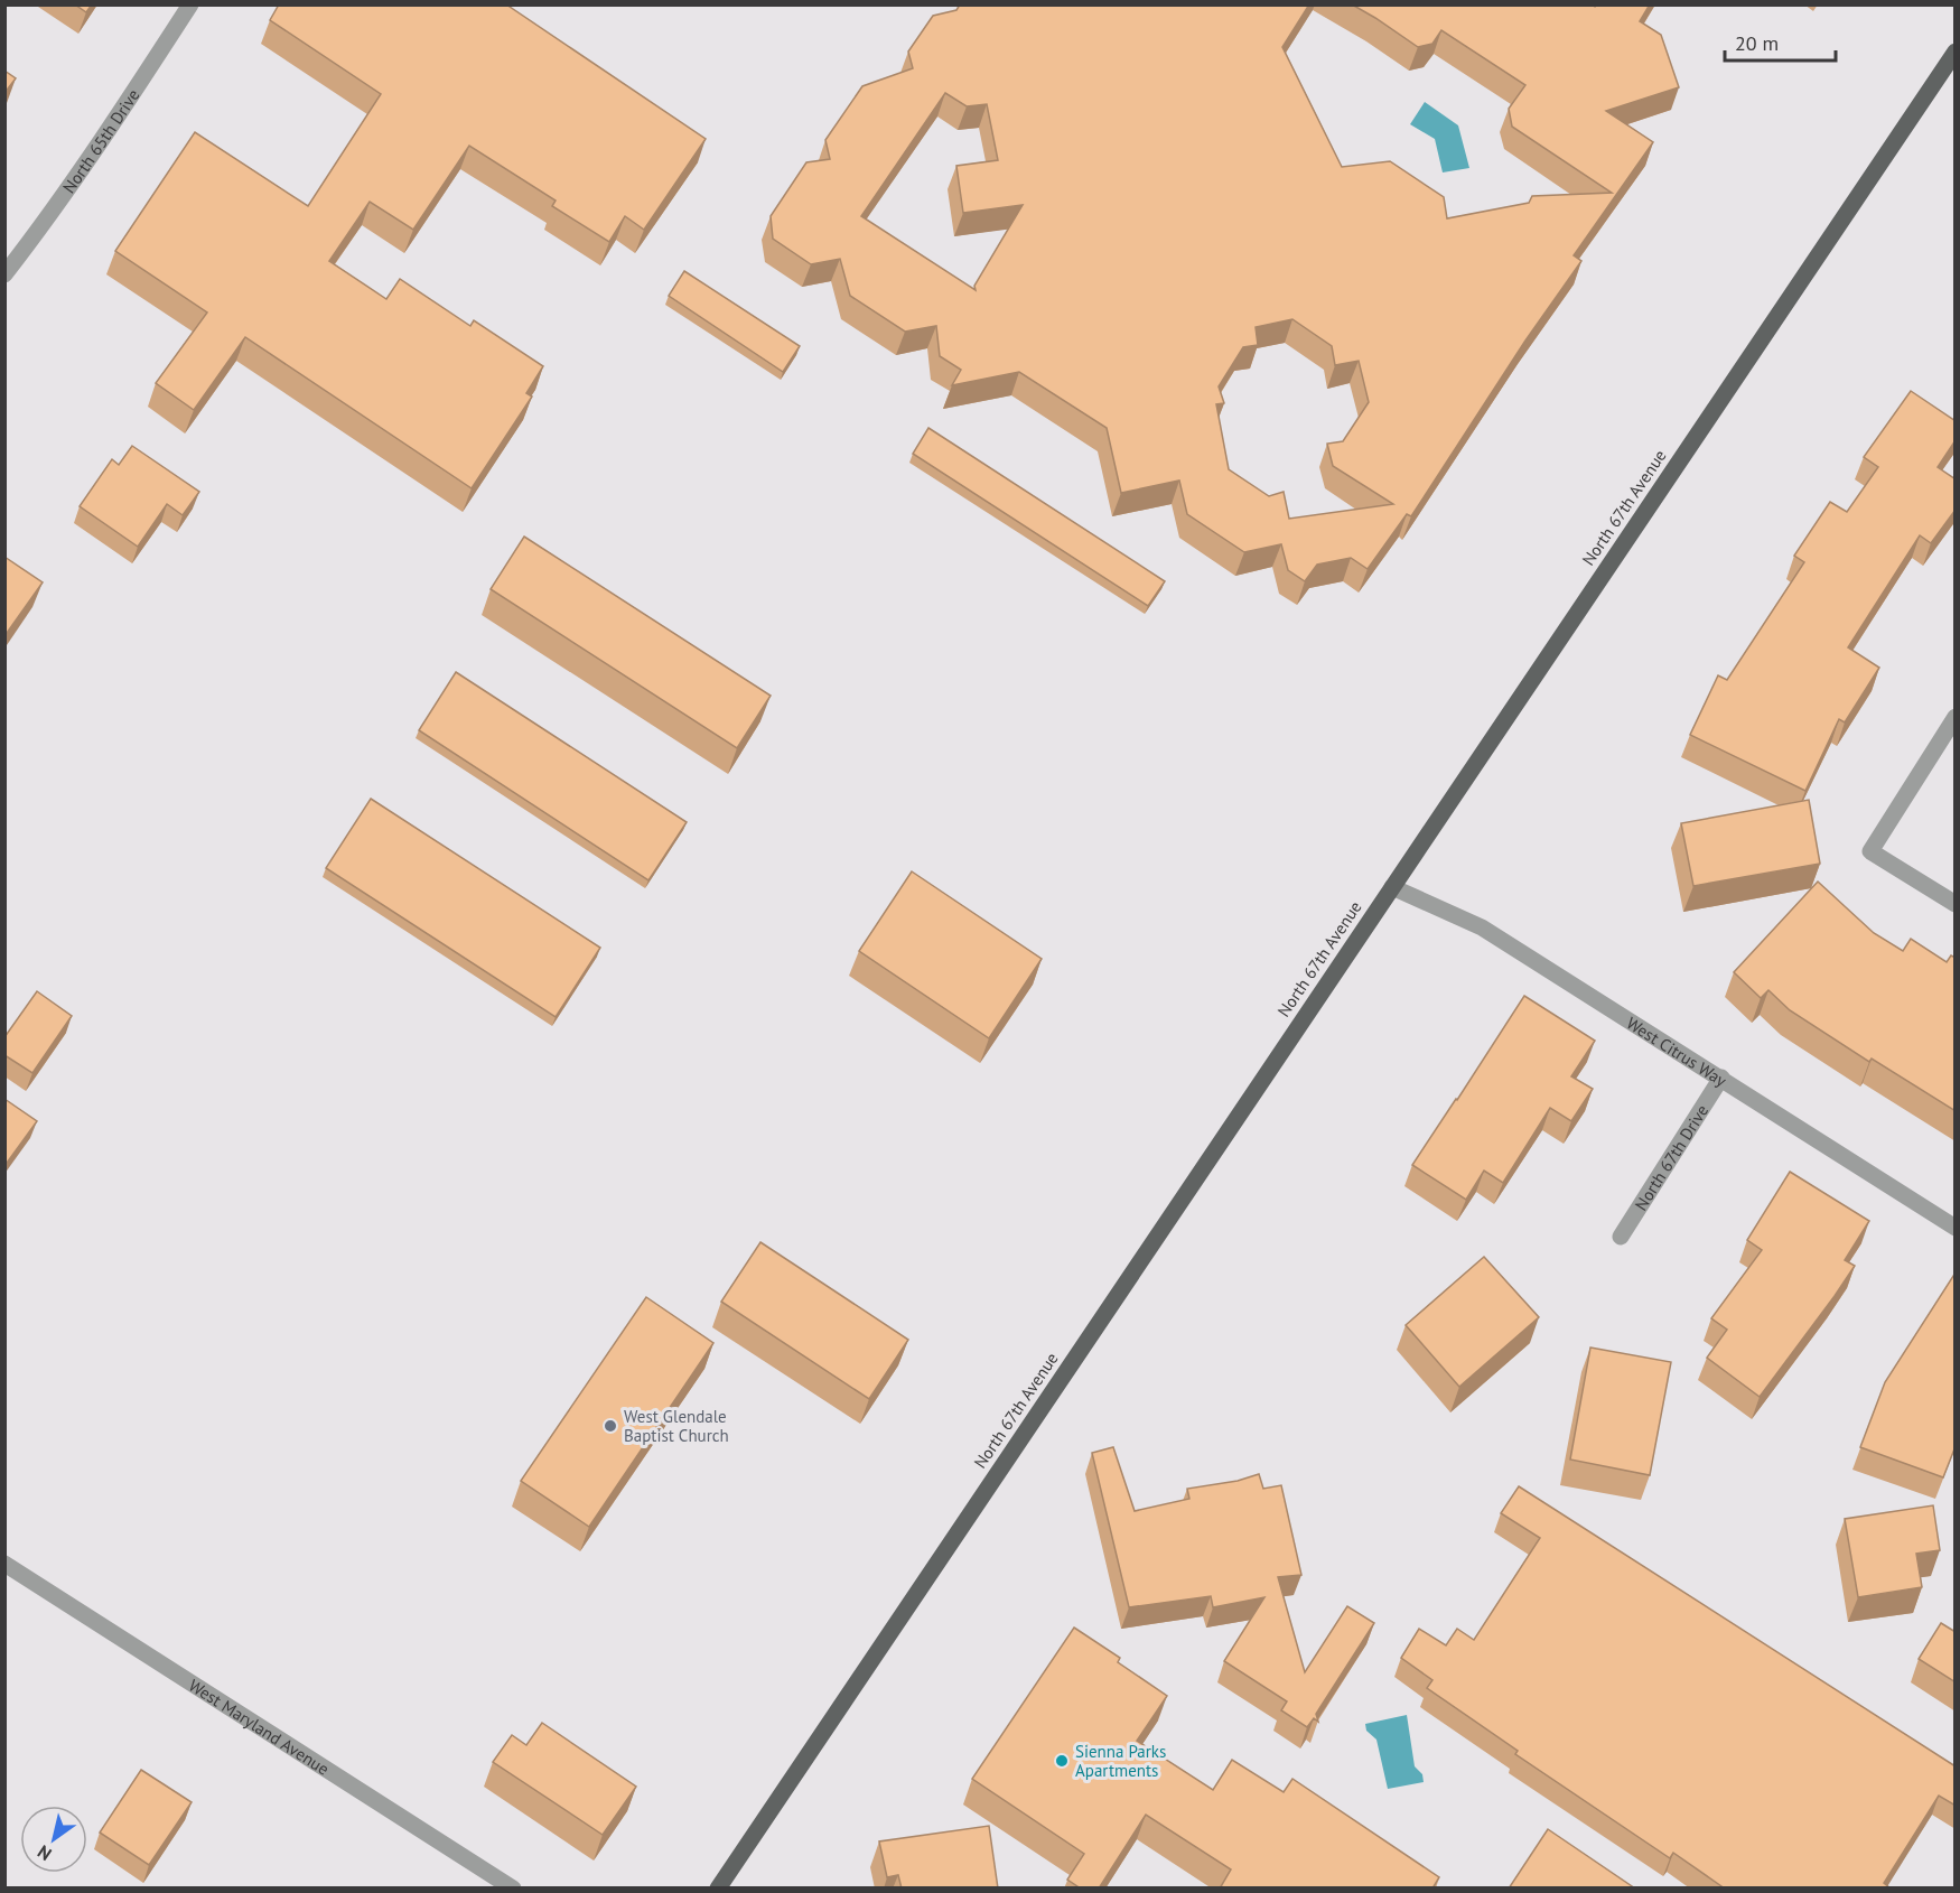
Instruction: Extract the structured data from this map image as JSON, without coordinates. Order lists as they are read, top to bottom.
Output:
{
  "streets": {
    "main road": ["North 67th Avenue"],
    "street": [
      "North 65th Drive",
      "West Citrus Way",
      "North 67th Drive",
      "West Maryland Avenue"
    ]
  },
  "crossings": [
    ["North 67th Avenue", "West Citrus Way"],
    ["West Citrus Way", "North 67th Drive"]
  ],
  "places": ["West Glendale Baptist Church", "Sienna Parks Apartments"],
  "scale_bar": "20 m",
  "north": "bottom left"
}
